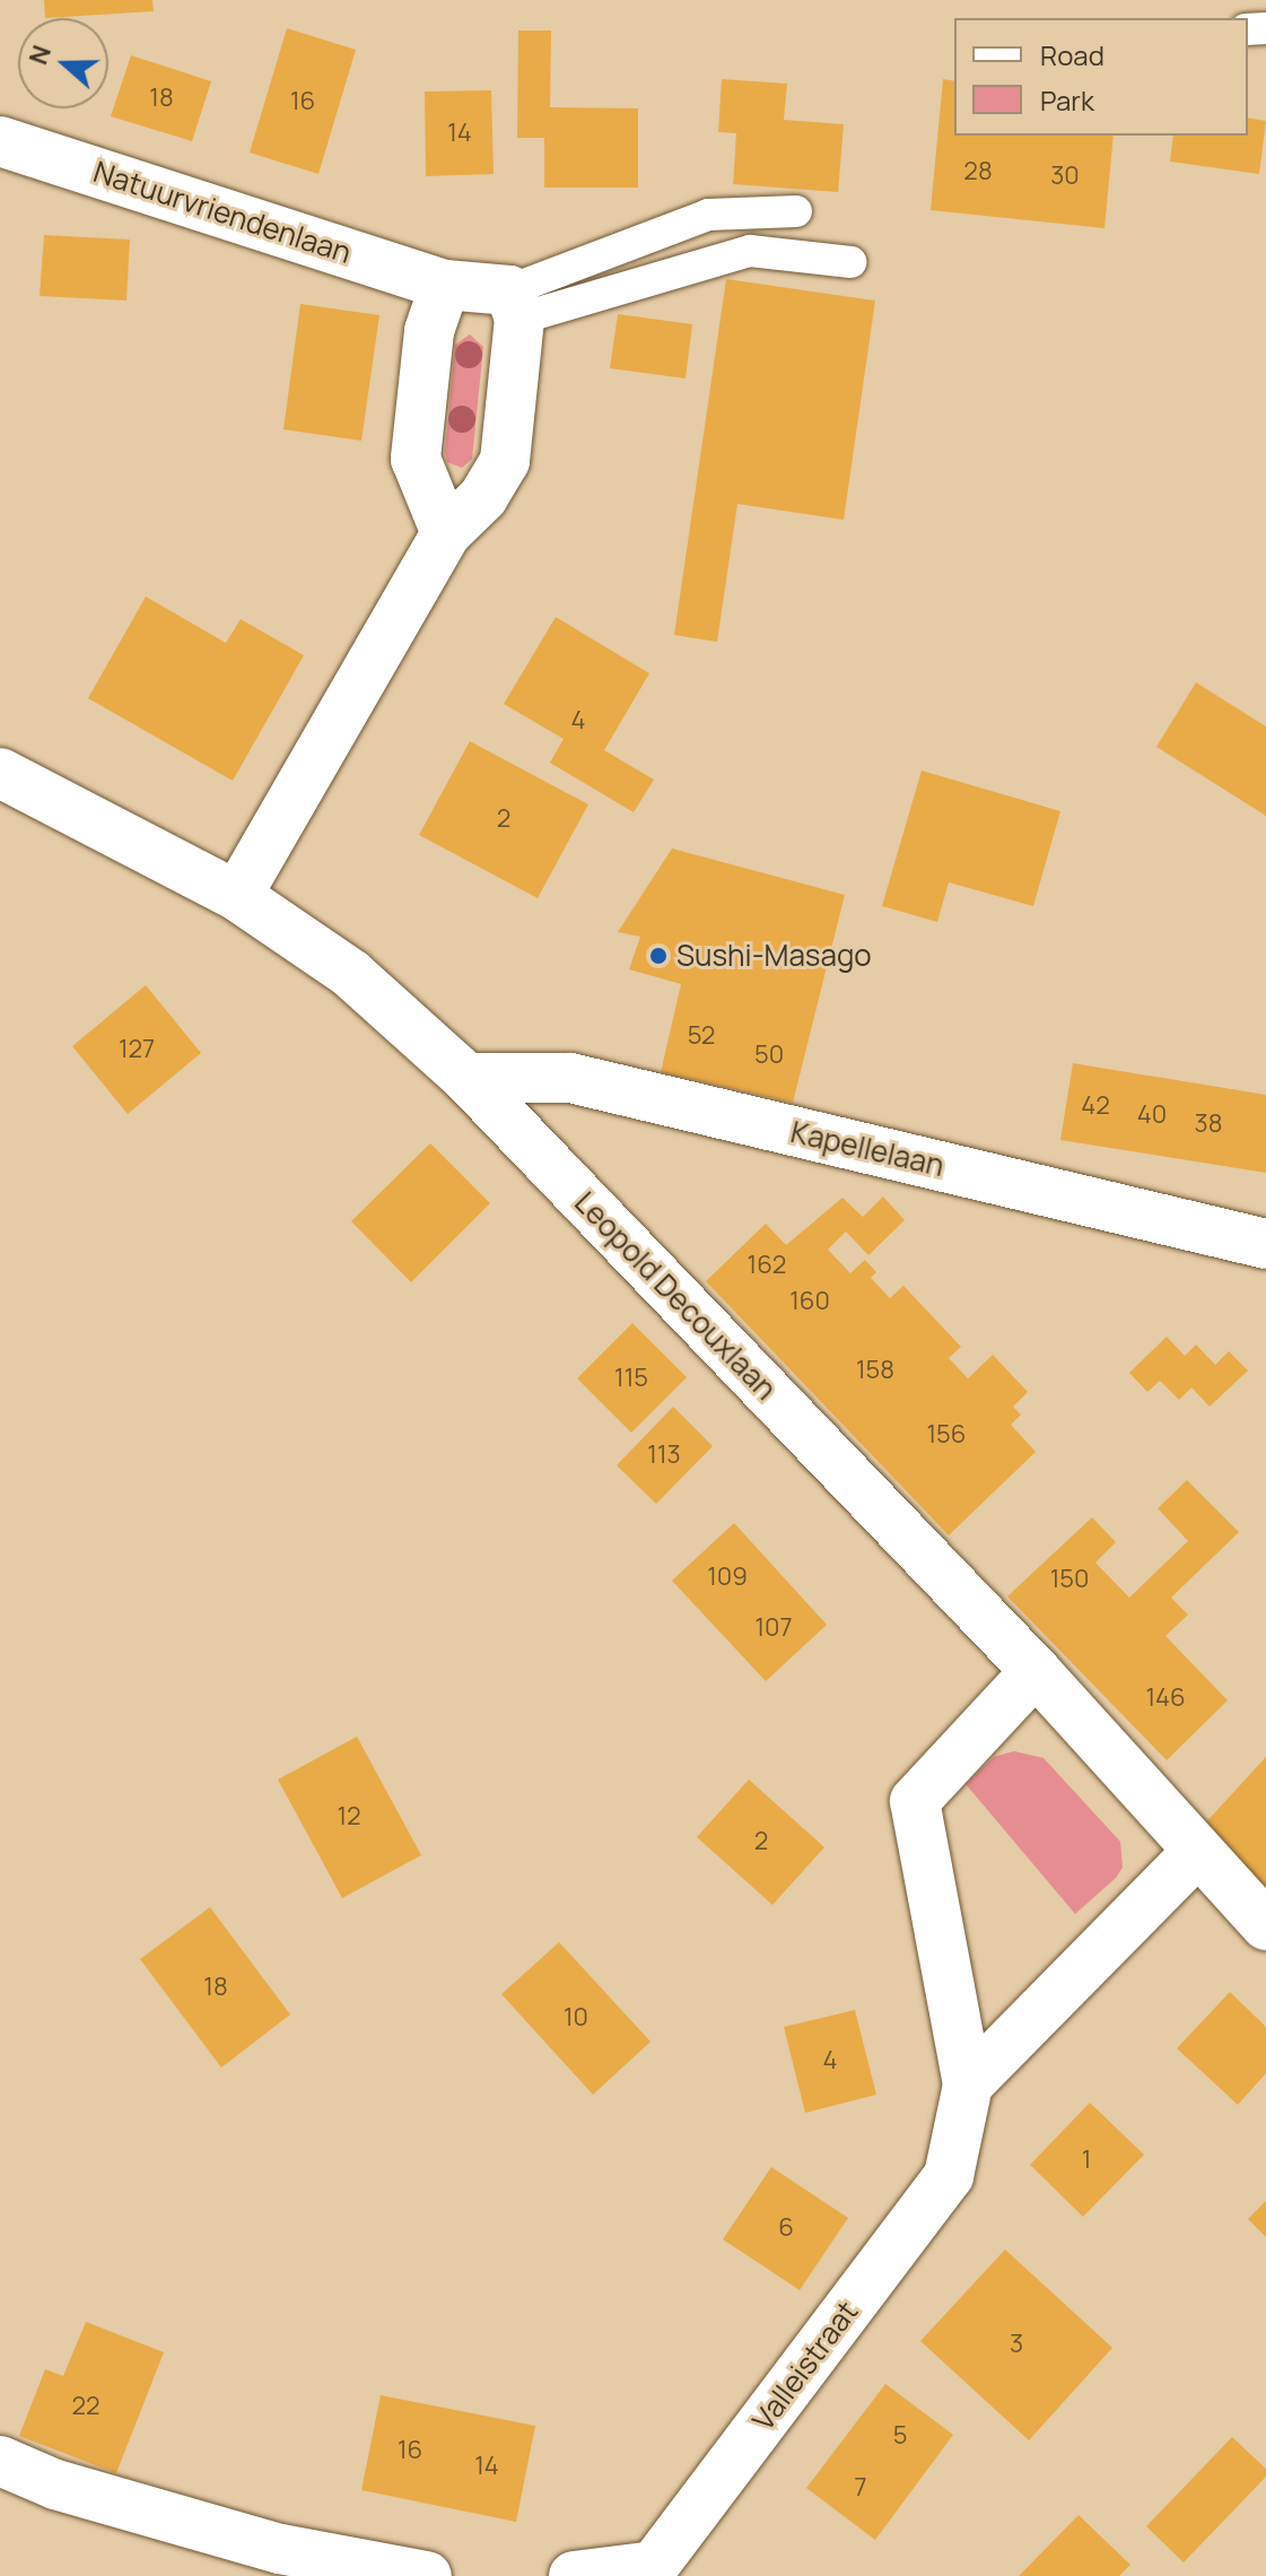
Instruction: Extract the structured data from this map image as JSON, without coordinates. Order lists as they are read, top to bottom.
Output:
{
  "streets": {
    "street": [
      "Natuurvriendenlaan",
      "Kapellelaan",
      "Leopold Decouxlaan",
      "Valleistraat"
    ]
  },
  "crossings": [
    ["Kapellelaan", "Leopold Decouxlaan"],
    ["Leopold Decouxlaan", "Valleistraat"]
  ],
  "places": ["Sushi-Masago"],
  "house_numbers": [
    "18",
    "16",
    "14",
    "28",
    "30",
    "4",
    "2",
    "52",
    "127",
    "50",
    "42",
    "40",
    "38",
    "162",
    "160",
    "158",
    "115",
    "156",
    "113",
    "109",
    "150",
    "107",
    "146",
    "12",
    "2",
    "18",
    "10",
    "4",
    "1",
    "6",
    "3",
    "22",
    "5",
    "16",
    "14",
    "7"
  ],
  "legend": ["Road", "Park"],
  "north": "left"
}
